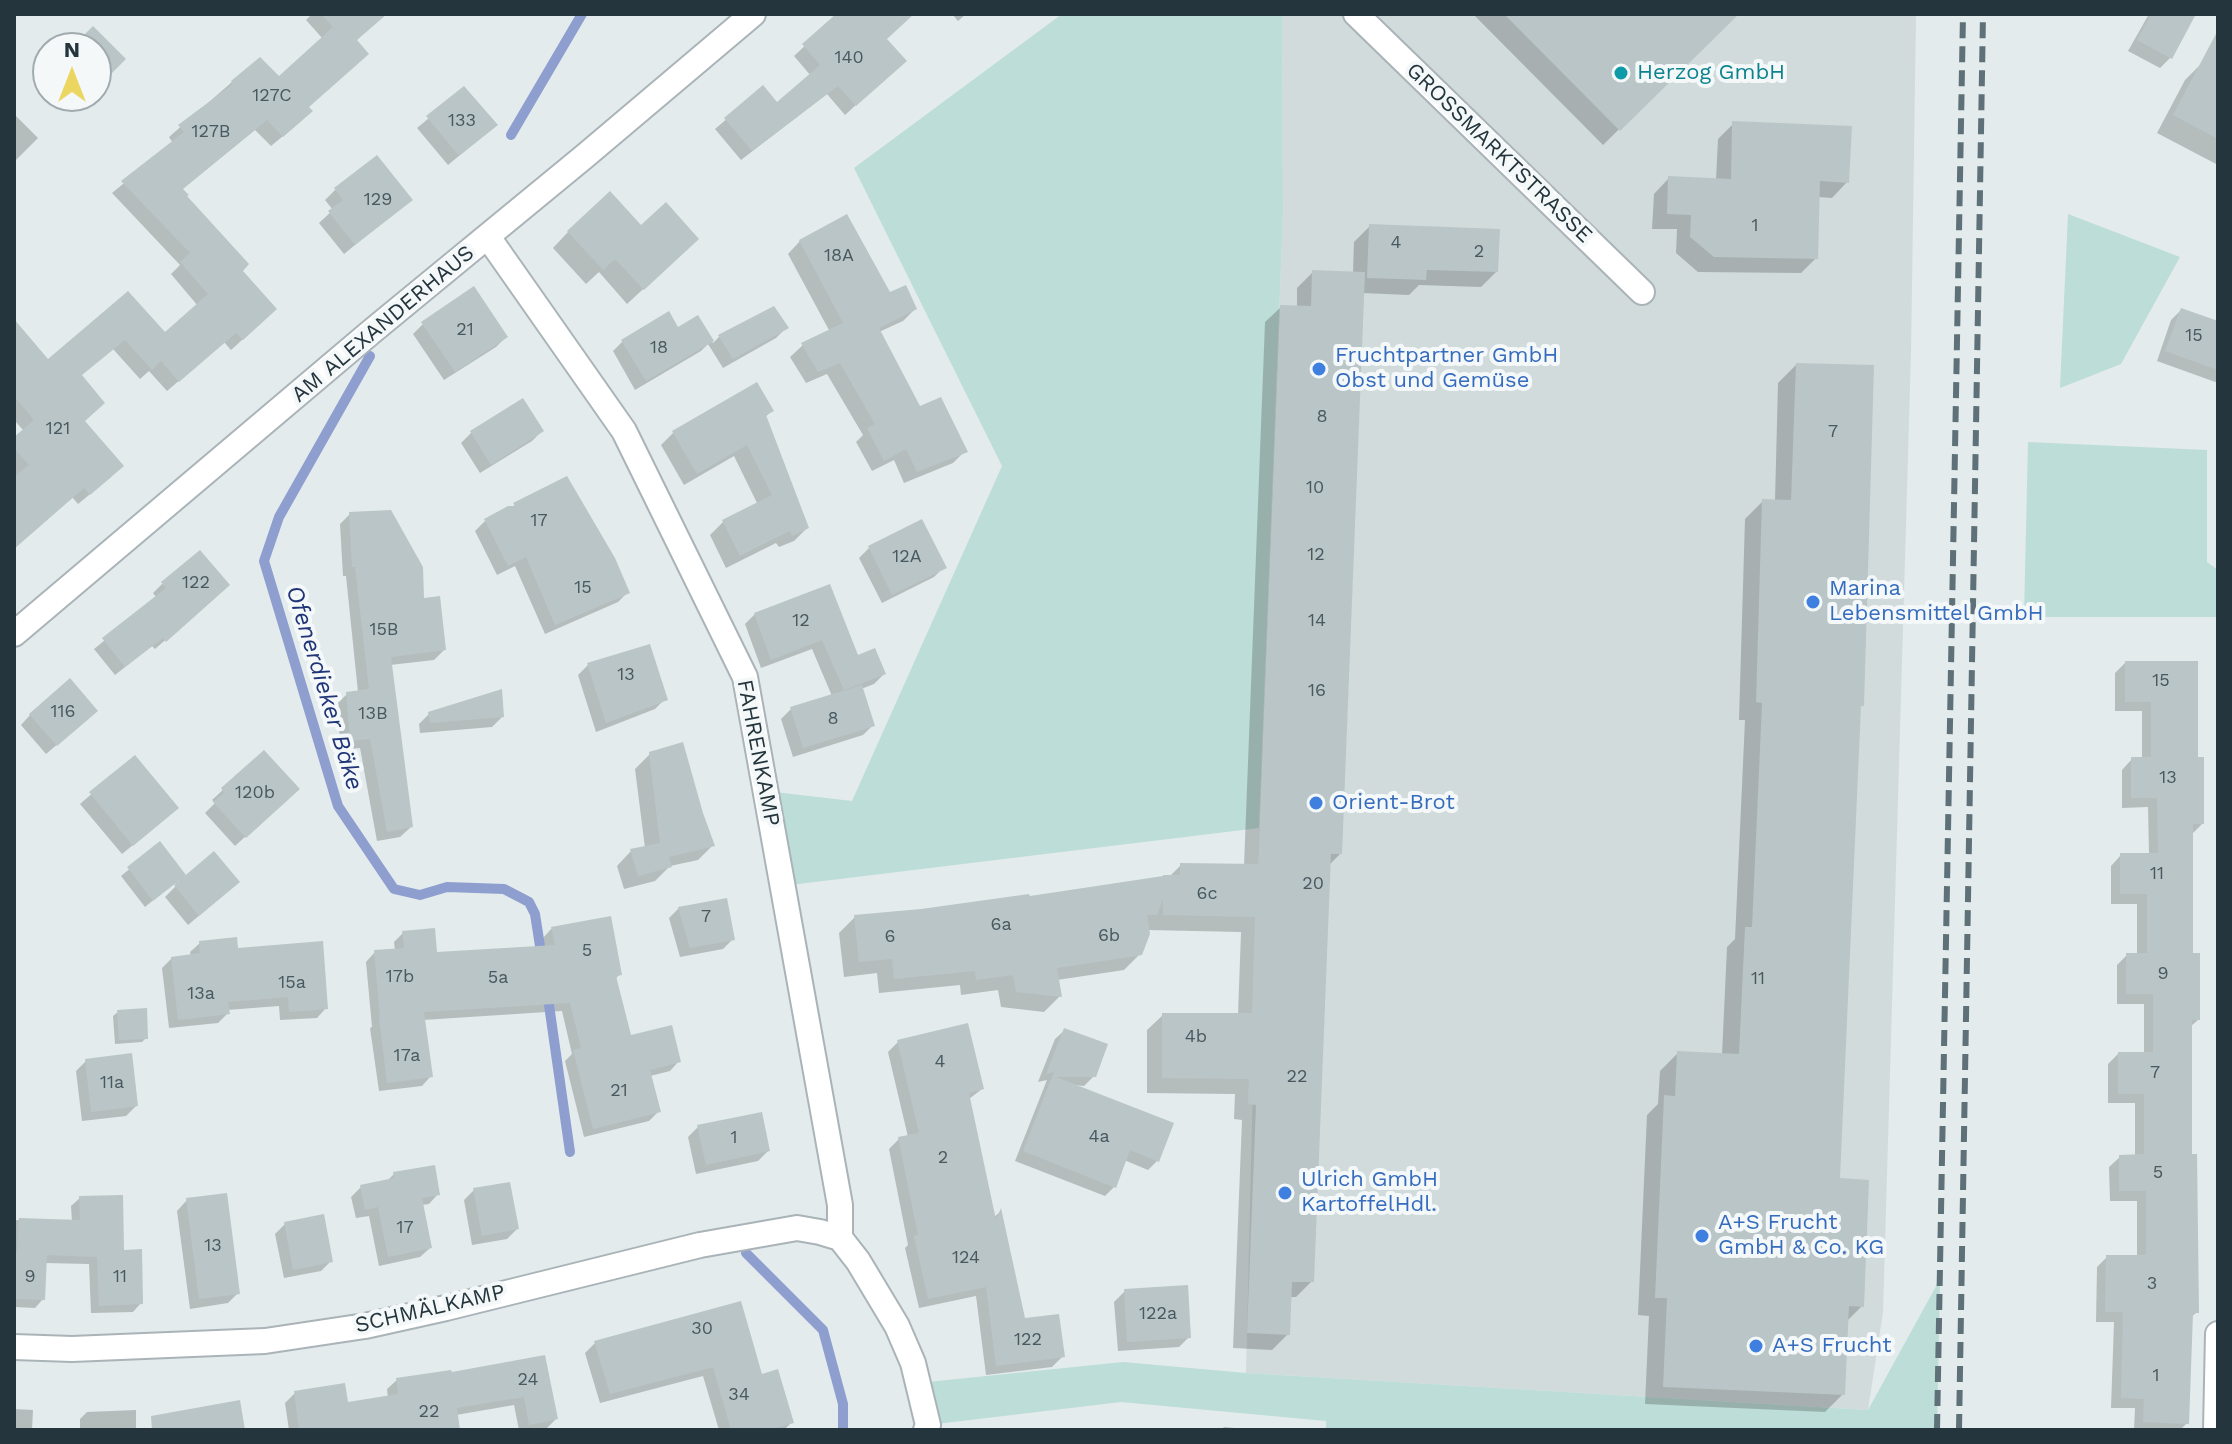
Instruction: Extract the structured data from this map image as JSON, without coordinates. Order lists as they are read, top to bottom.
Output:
{
  "streets": {
    "street": [
      "GROSSMARKTSTRASSE",
      "AM ALEXANDERHAUS",
      "FAHRENKAMP",
      "SCHMÄLKAMP"
    ]
  },
  "crossings": [
    ["AM ALEXANDERHAUS", "FAHRENKAMP"],
    ["FAHRENKAMP", "SCHMÄLKAMP"]
  ],
  "water": ["Ofenerdieker Bäke"],
  "places": [
    "Herzog GmbH",
    "Fruchtpartner GmbH Obst und Gemüse",
    "Marina Lebensmittel GmbH",
    "Orient-Brot",
    "Ulrich GmbH KartoffelHdl.",
    "A+S Frucht GmbH & Co. KG",
    "A+S Frucht"
  ],
  "house_numbers": [
    "140",
    "127C",
    "133",
    "127B",
    "129",
    "1",
    "4",
    "2",
    "18A",
    "21",
    "15",
    "18",
    "8",
    "121",
    "7",
    "10",
    "17",
    "12",
    "12A",
    "122",
    "15",
    "12",
    "14",
    "15B",
    "13",
    "15",
    "16",
    "116",
    "13B",
    "8",
    "13",
    "120b",
    "11",
    "20",
    "6c",
    "7",
    "6a",
    "6b",
    "6",
    "5",
    "9",
    "17b",
    "5a",
    "11",
    "15a",
    "13a",
    "4b",
    "17a",
    "4",
    "7",
    "22",
    "11a",
    "21",
    "4a",
    "1",
    "2",
    "5",
    "17",
    "13",
    "124",
    "9",
    "11",
    "3",
    "122a",
    "30",
    "122",
    "1",
    "24",
    "34",
    "22"
  ],
  "north": "top"
}
